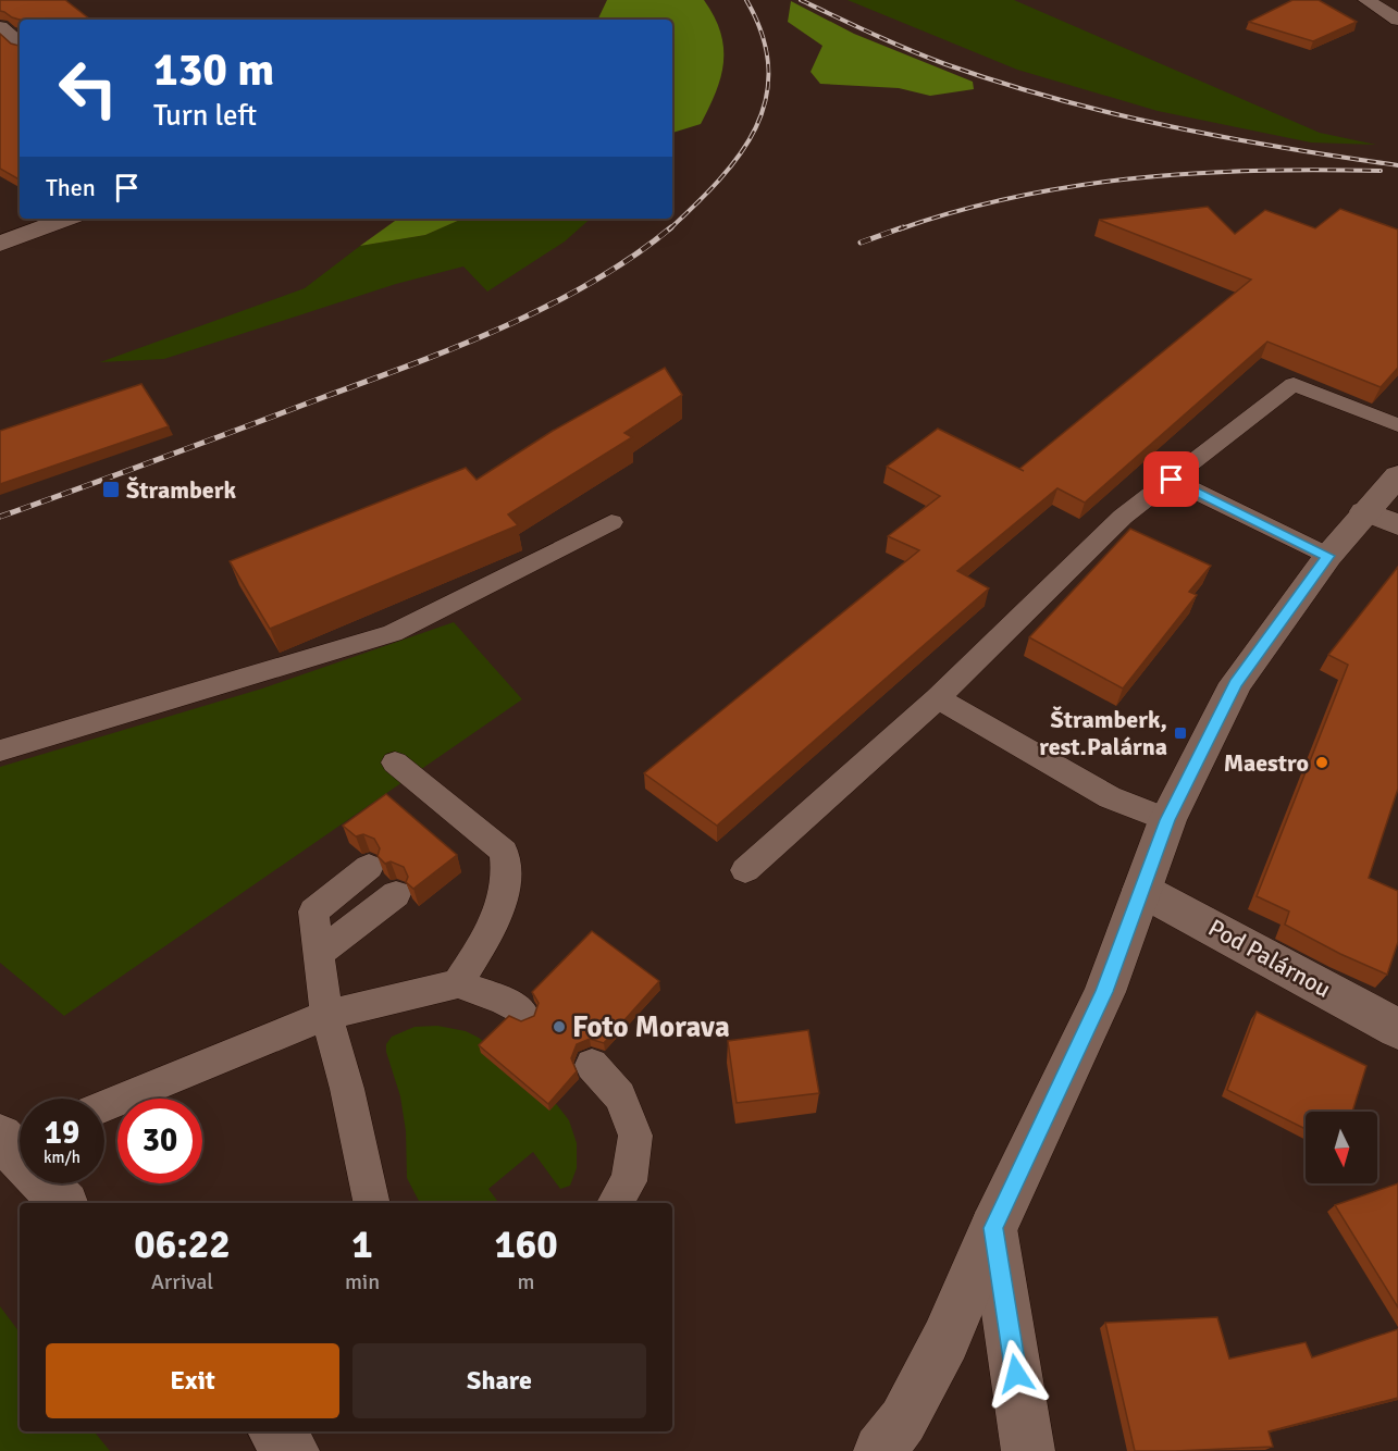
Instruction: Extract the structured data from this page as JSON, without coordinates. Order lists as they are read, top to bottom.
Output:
{
  "streets": {
    "main road": ["Pod Palárnou"]
  },
  "places": {
    "transit": ["Štramberk", "Štramberk, rest.Palárna"],
    "other": ["Maestro", "Foto Morava"]
  },
  "north": "bottom",
  "page": {
    "turn": ["130 m", "Turn left"],
    "then": "Then",
    "speed": "19 km/h",
    "limit": "30",
    "eta": [
      "06:22",
      "Arrival",
      "1",
      "min",
      "160",
      "m"
    ],
    "buttons": ["Exit", "Share"]
  }
}
